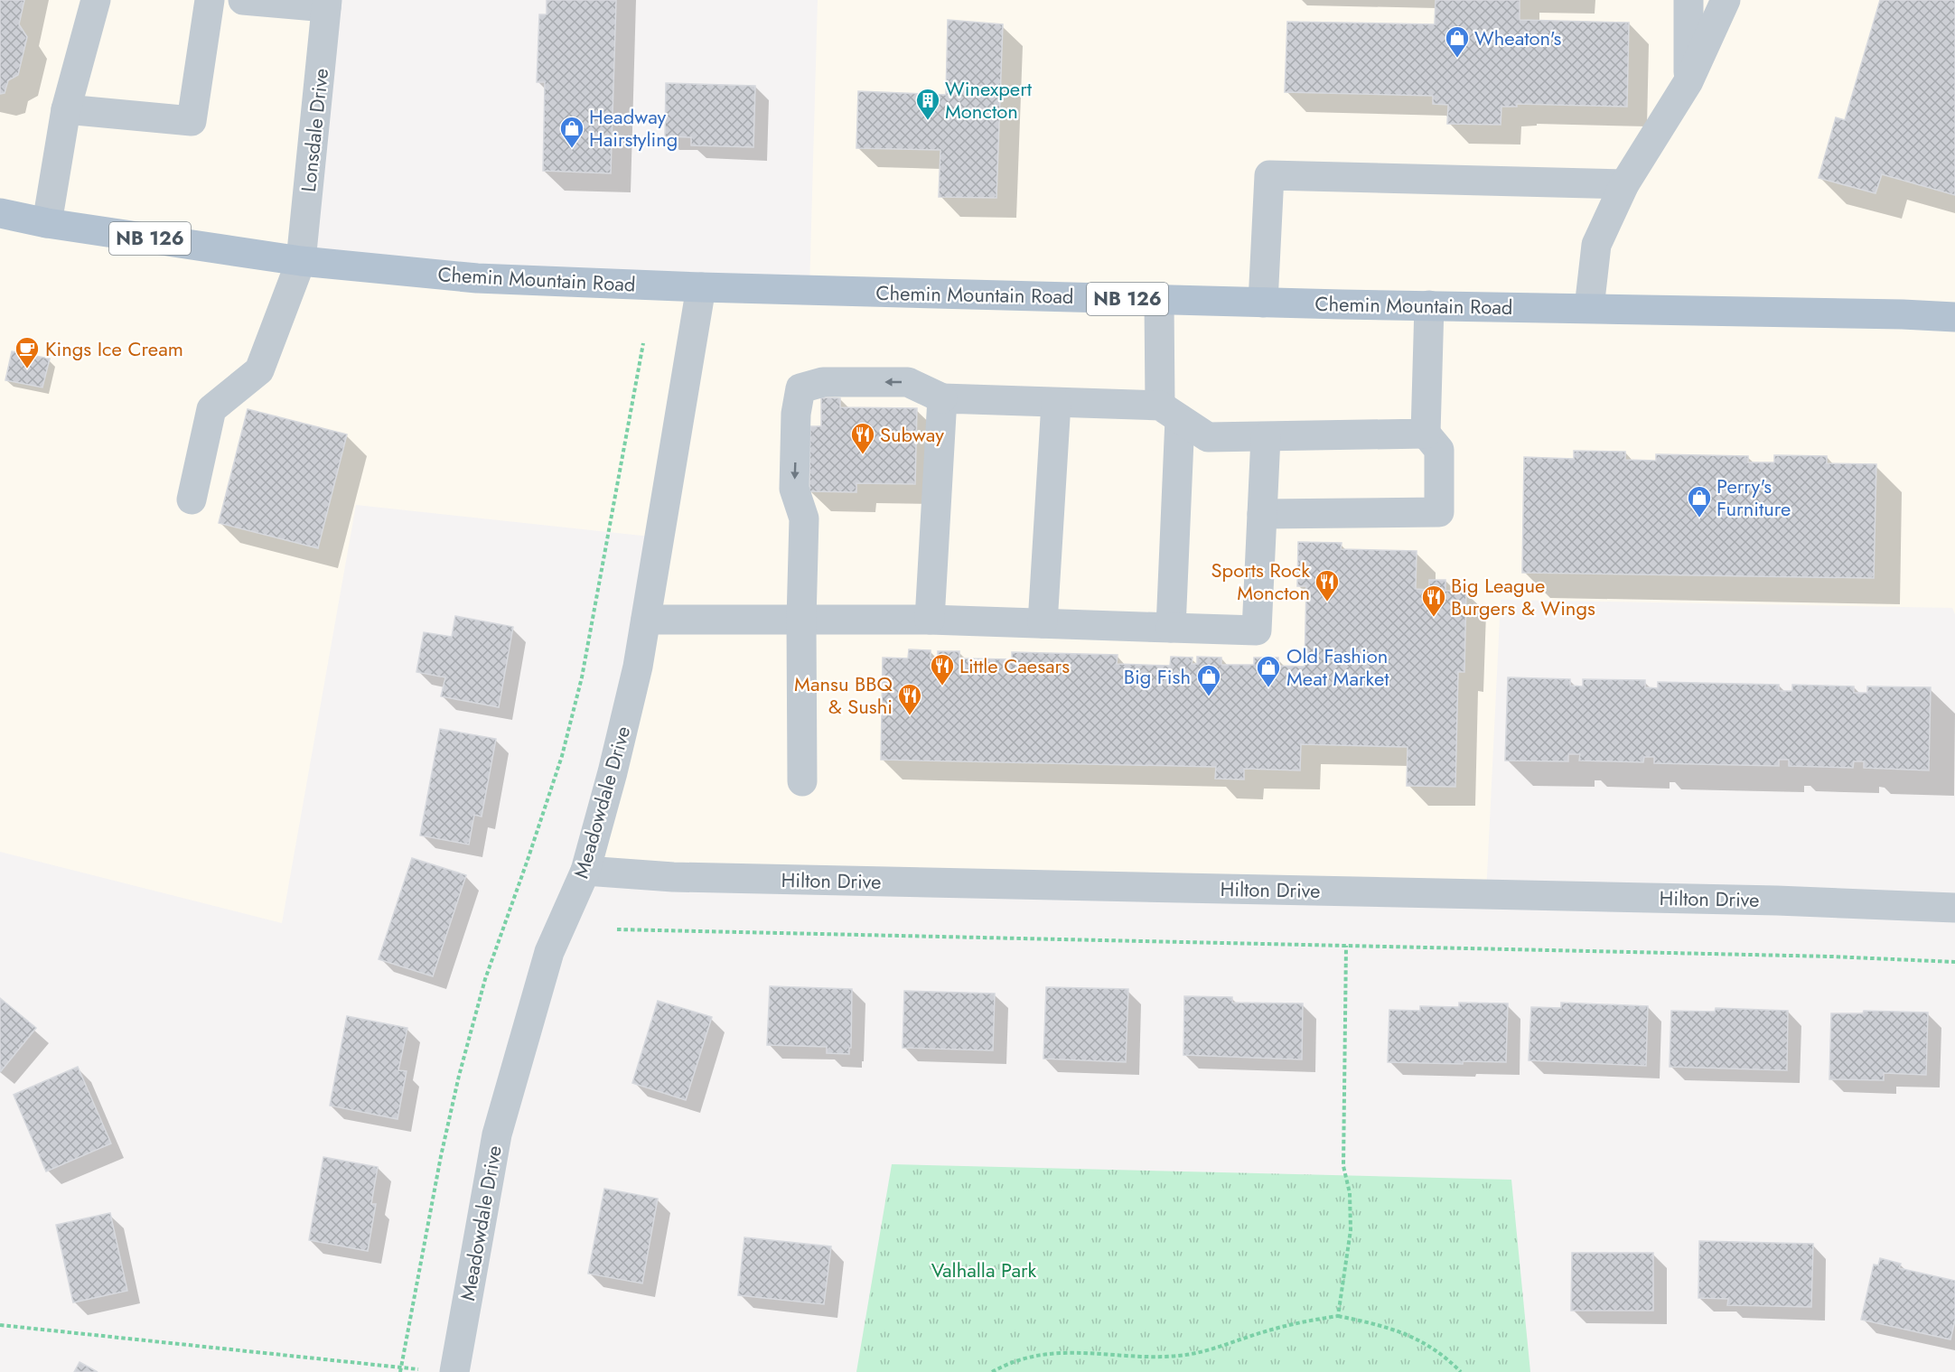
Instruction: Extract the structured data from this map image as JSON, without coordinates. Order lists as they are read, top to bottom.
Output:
{
  "streets": {
    "main road": ["NB 126", "Chemin Mountain Road"],
    "street": ["Lonsdale Drive", "Meadowdale Drive", "Hilton Drive"]
  },
  "crossings": [
    ["Lonsdale Drive", "Chemin Mountain Road"],
    ["Chemin Mountain Road", "Meadowdale Drive"],
    ["Meadowdale Drive", "Hilton Drive"]
  ],
  "parks": ["Valhalla Park"],
  "places": {
    "shop": [
      "Wheaton's",
      "Headway Hairstyling",
      "Perry's Furniture",
      "Old Fashion Meat Market",
      "Big Fish"
    ],
    "building": ["Winexpert Moncton"],
    "cafe": ["Kings Ice Cream"],
    "restaurant": [
      "Subway",
      "Sports Rock Moncton",
      "Big League Burgers & Wings",
      "Little Caesars",
      "Mansu BBQ & Sushi"
    ]
  }
}
